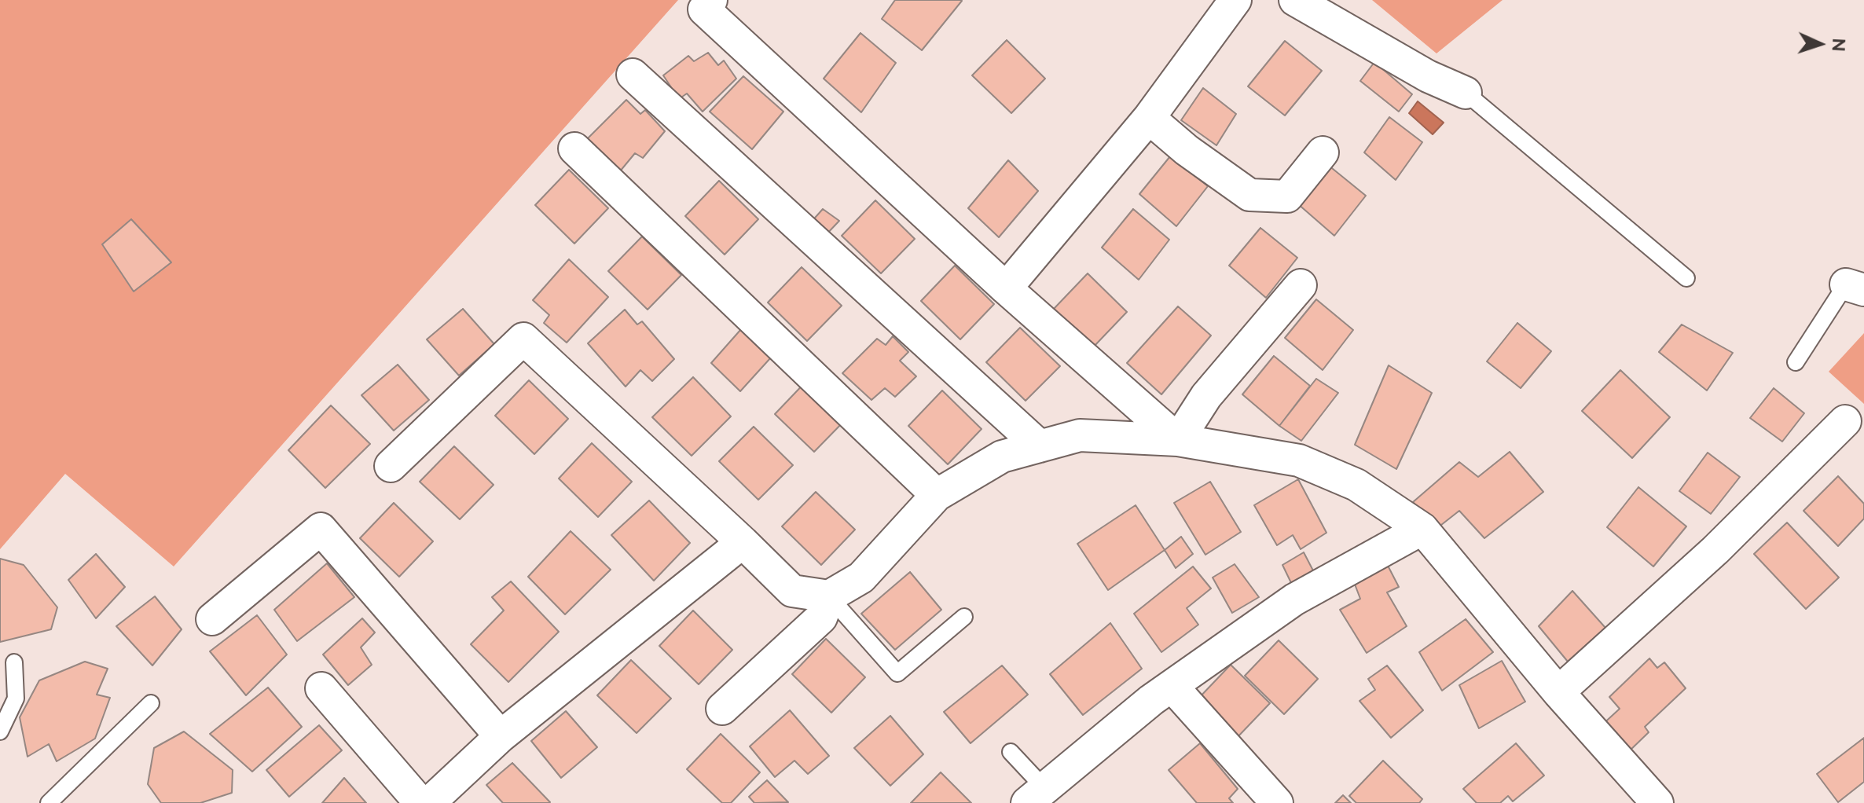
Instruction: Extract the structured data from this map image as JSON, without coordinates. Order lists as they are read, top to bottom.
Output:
{
  "north": "right"
}
